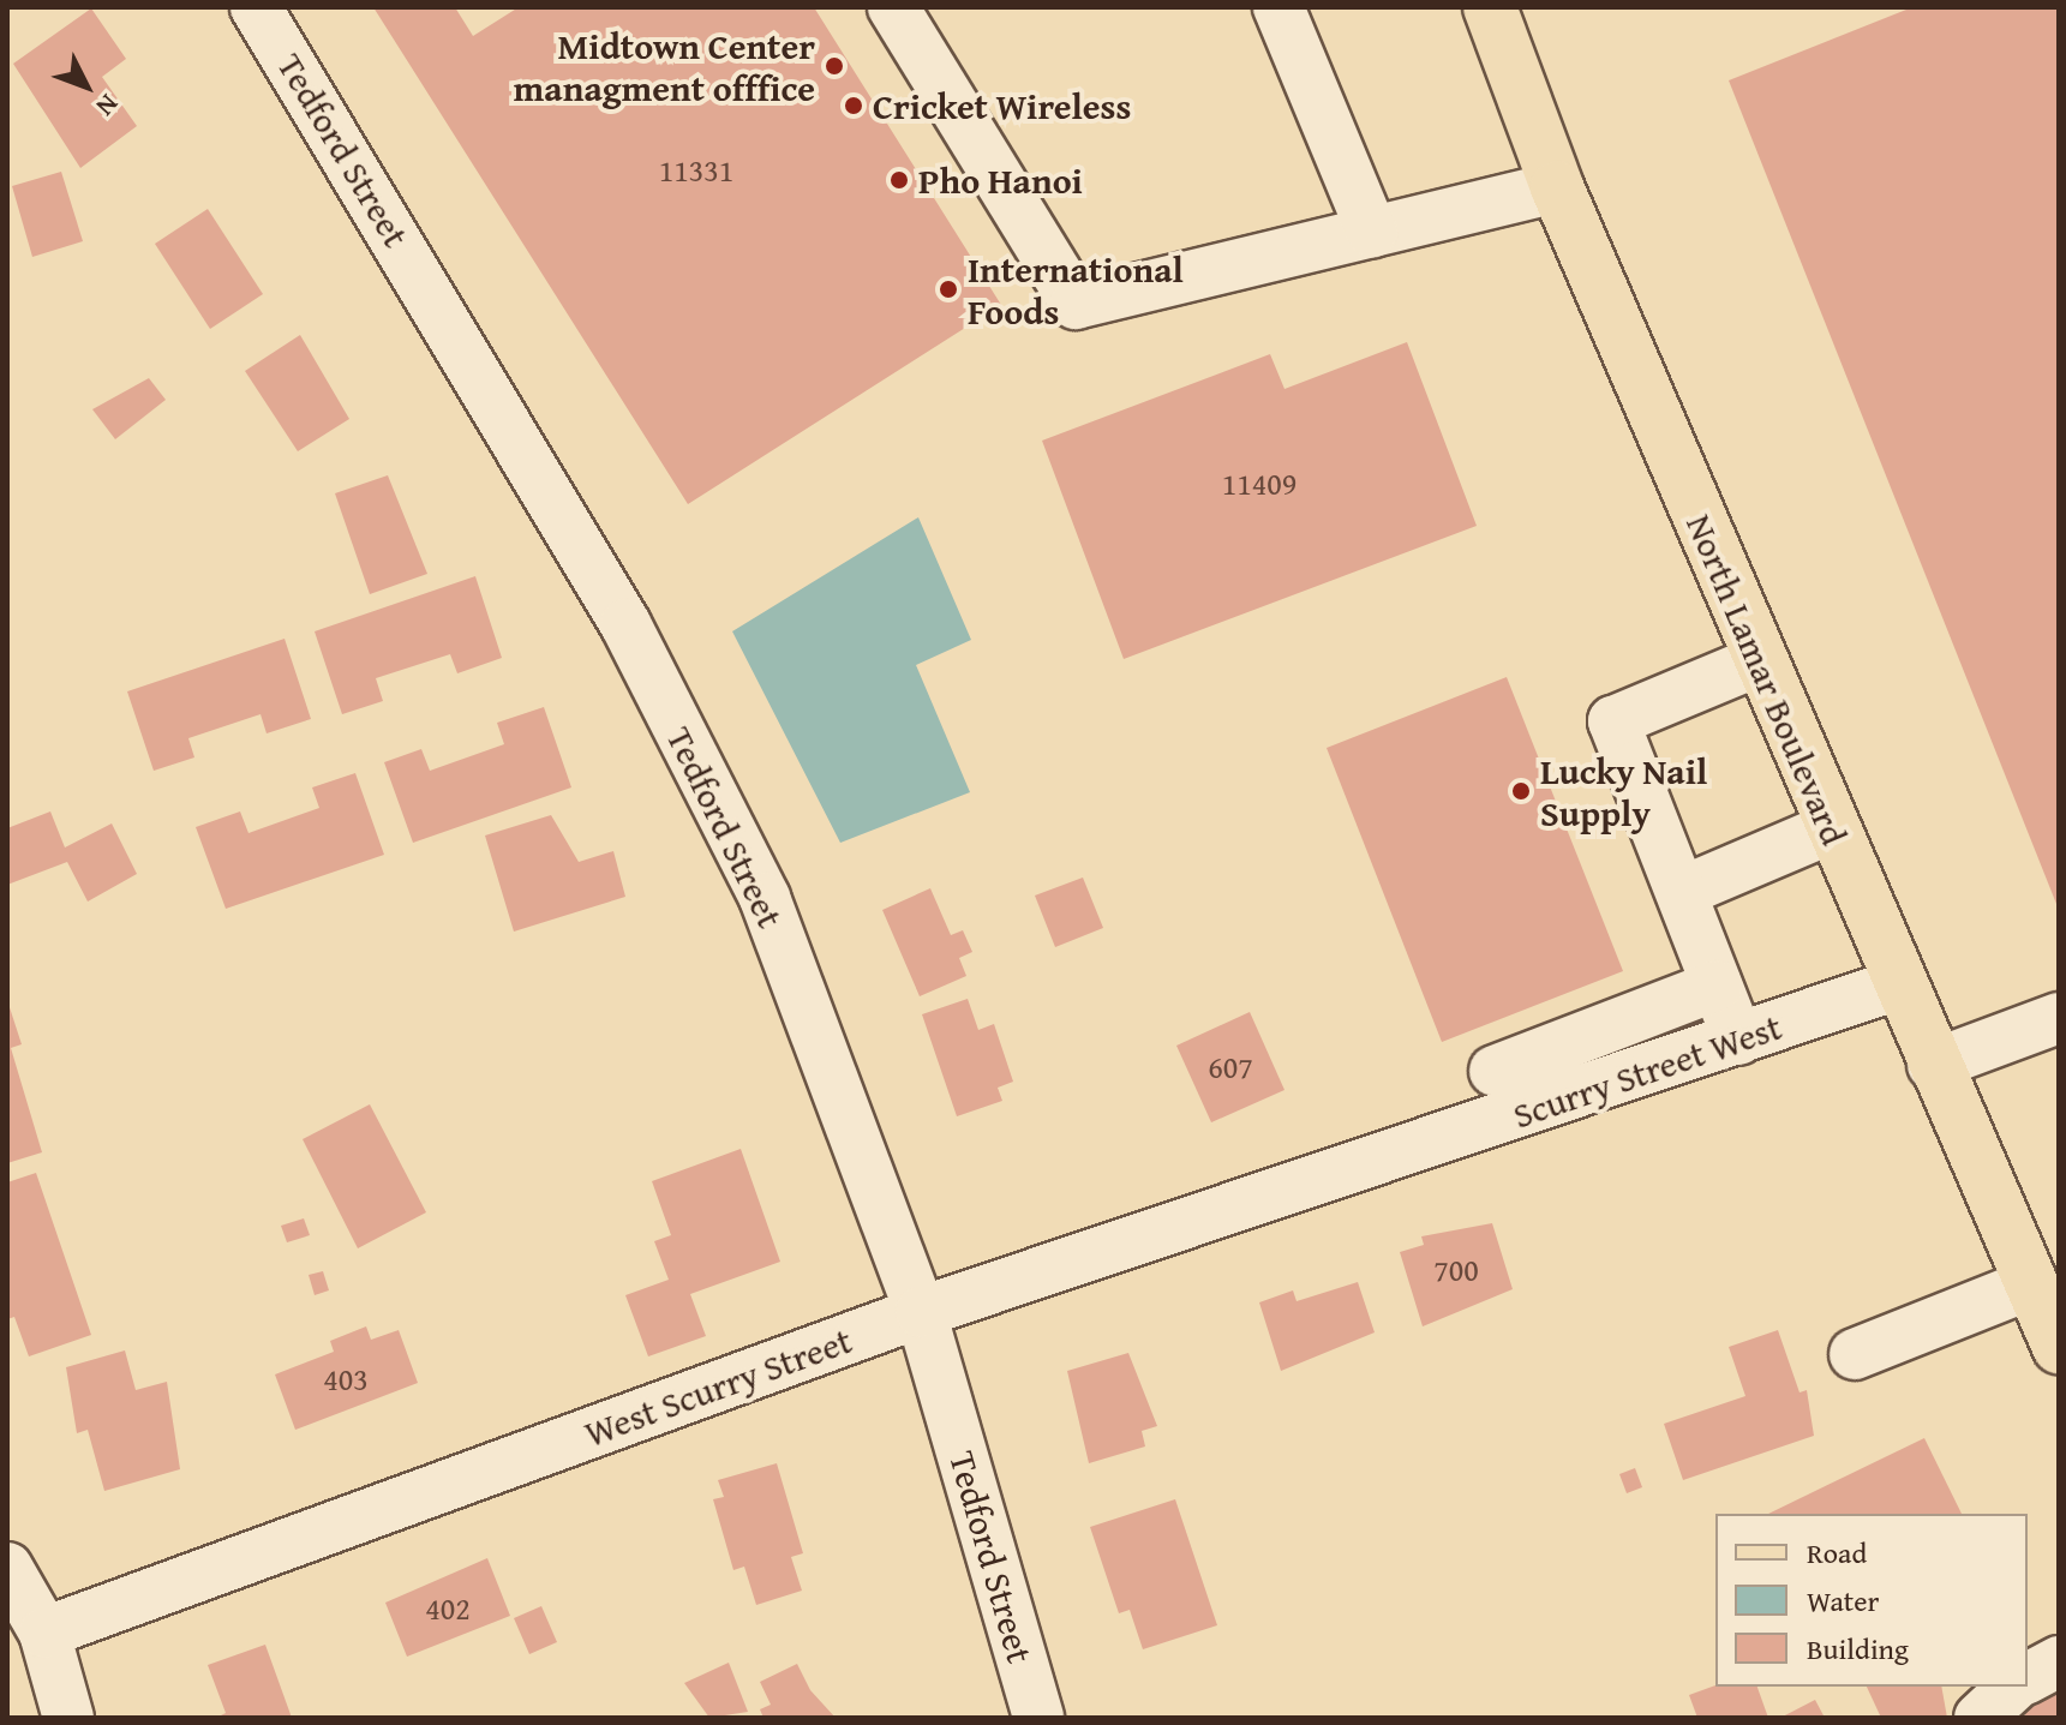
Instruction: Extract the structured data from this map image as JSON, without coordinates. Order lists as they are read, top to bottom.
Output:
{
  "streets": {
    "main road": ["North Lamar Boulevard"],
    "street": ["Tedford Street", "Scurry Street West", "West Scurry Street"]
  },
  "crossings": [
    ["Tedford Street", "West Scurry Street"],
    ["North Lamar Boulevard", "Scurry Street West"],
    ["Scurry Street West", "West Scurry Street"]
  ],
  "places": [
    "Midtown Center managment offfice",
    "Cricket Wireless",
    "Pho Hanoi",
    "International Foods",
    "Lucky Nail Supply"
  ],
  "house_numbers": [
    "11331",
    "11409",
    "607",
    "700",
    "403",
    "402"
  ],
  "legend": ["Road", "Water", "Building"],
  "north": "bottom right"
}
